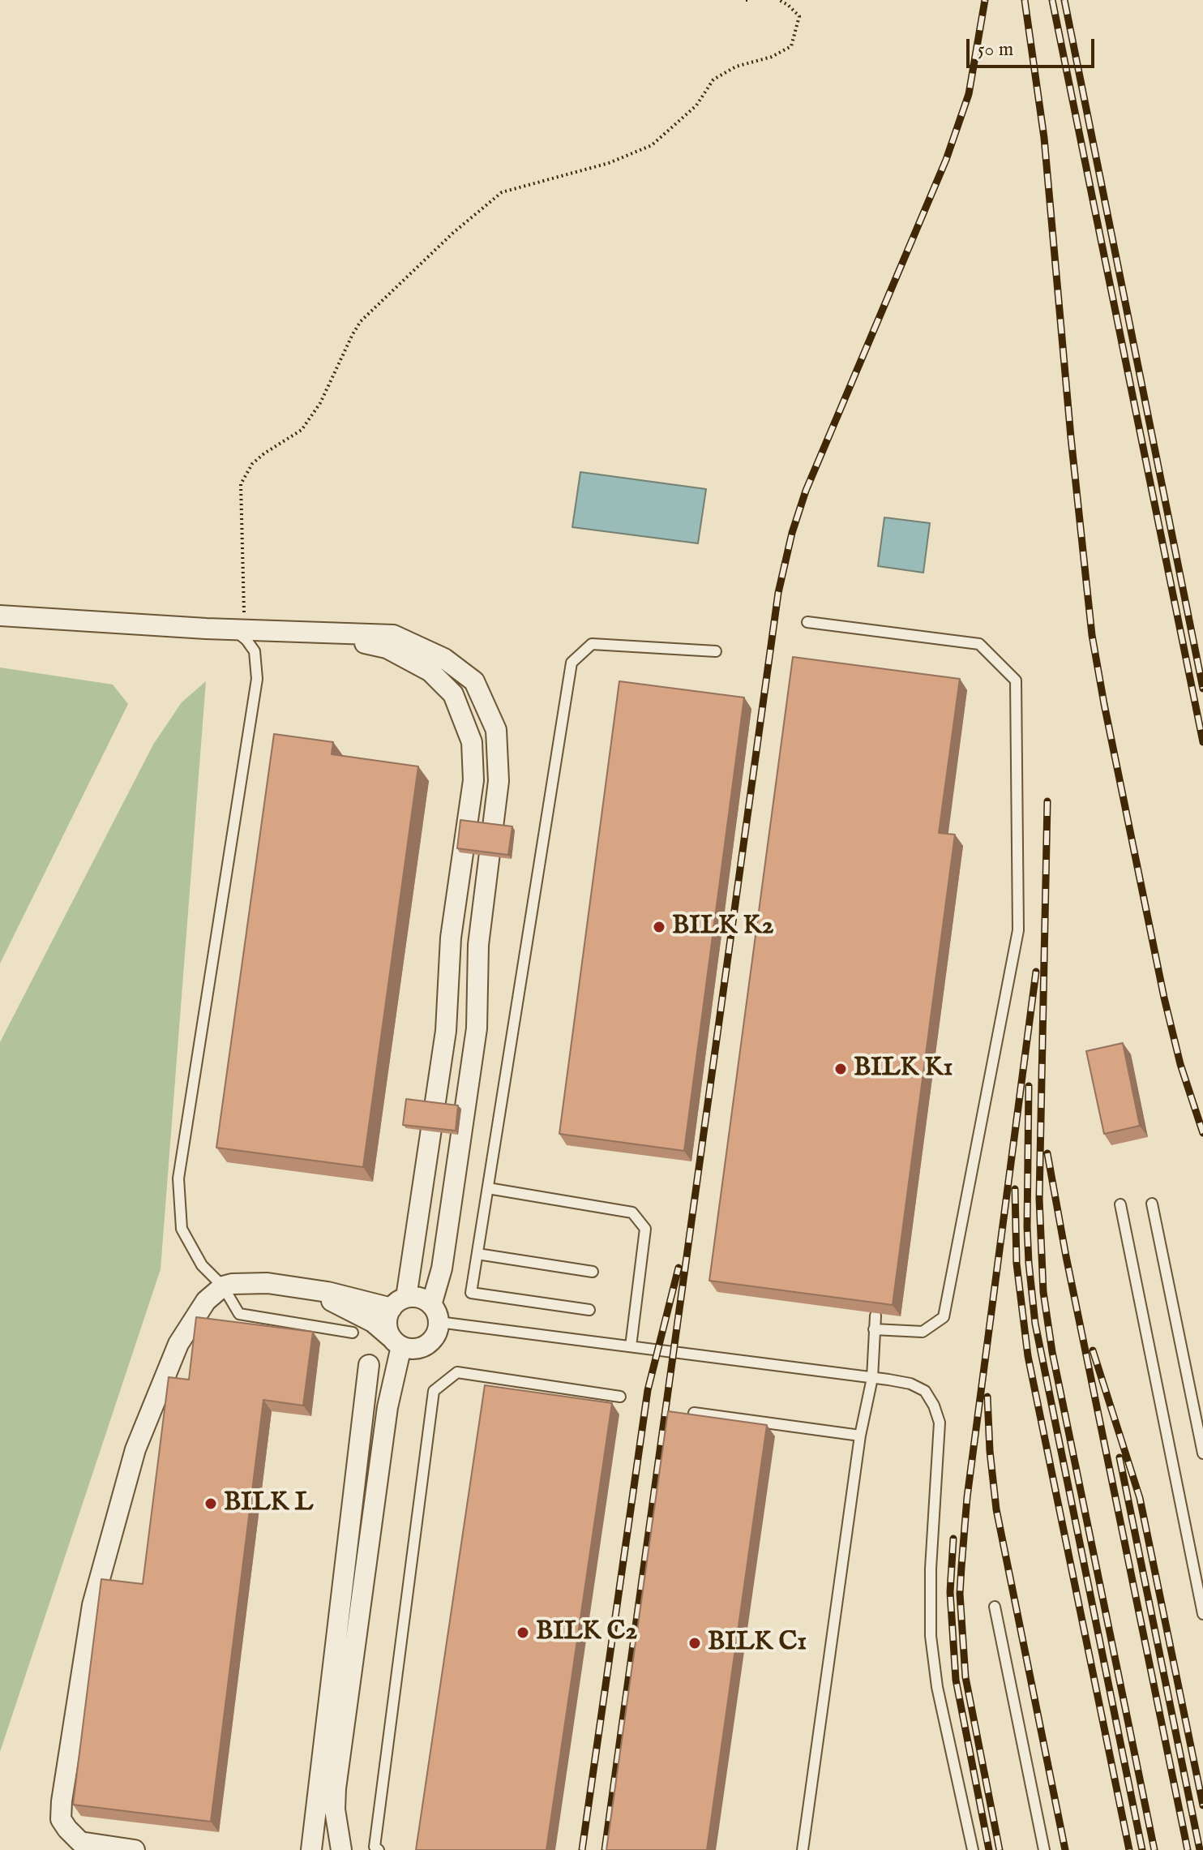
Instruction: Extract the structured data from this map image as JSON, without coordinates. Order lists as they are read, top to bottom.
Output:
{
  "places": [
    "BILK K2",
    "BILK K1",
    "BILK L",
    "BILK C2",
    "BILK C1"
  ],
  "scale_bar": "50 m"
}
